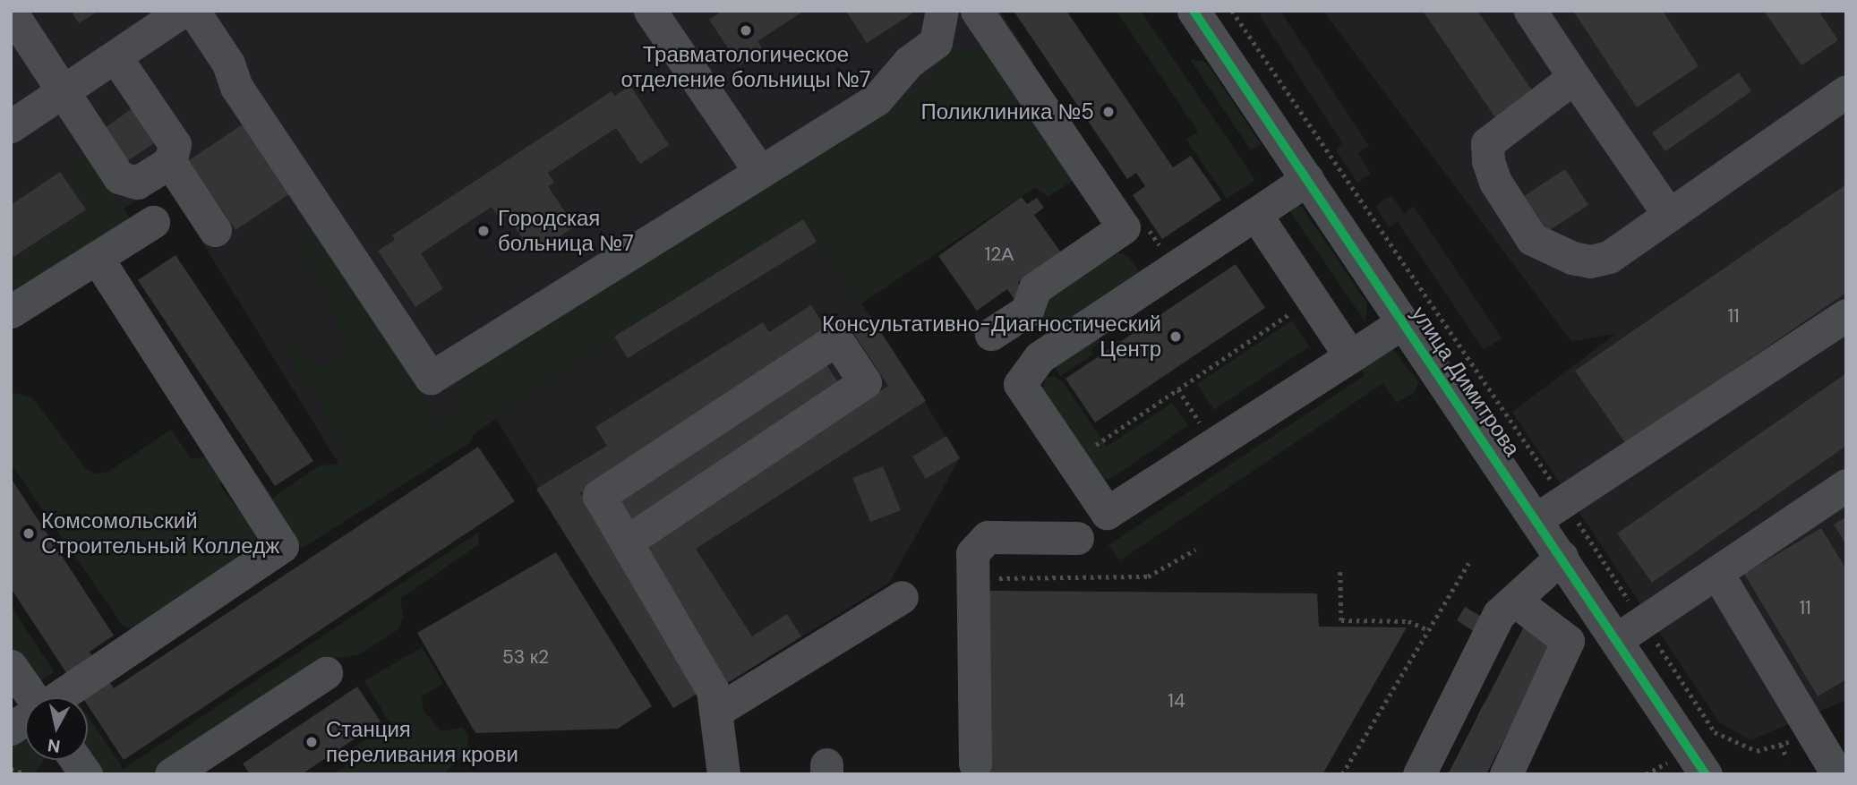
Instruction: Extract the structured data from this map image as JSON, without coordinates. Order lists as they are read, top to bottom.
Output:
{
  "streets": {
    "street": ["улица Димитрова"]
  },
  "places": [
    "Травматологическое отделение больницы №7",
    "Поликлиника №5",
    "Городская больница №7",
    "Консультативно-Диагностический Центр",
    "Комсомольский Строительный Колледж",
    "Станция переливания крови"
  ],
  "house_numbers": [
    "12А",
    "11",
    "11",
    "53 к2",
    "14"
  ],
  "north": "bottom"
}
